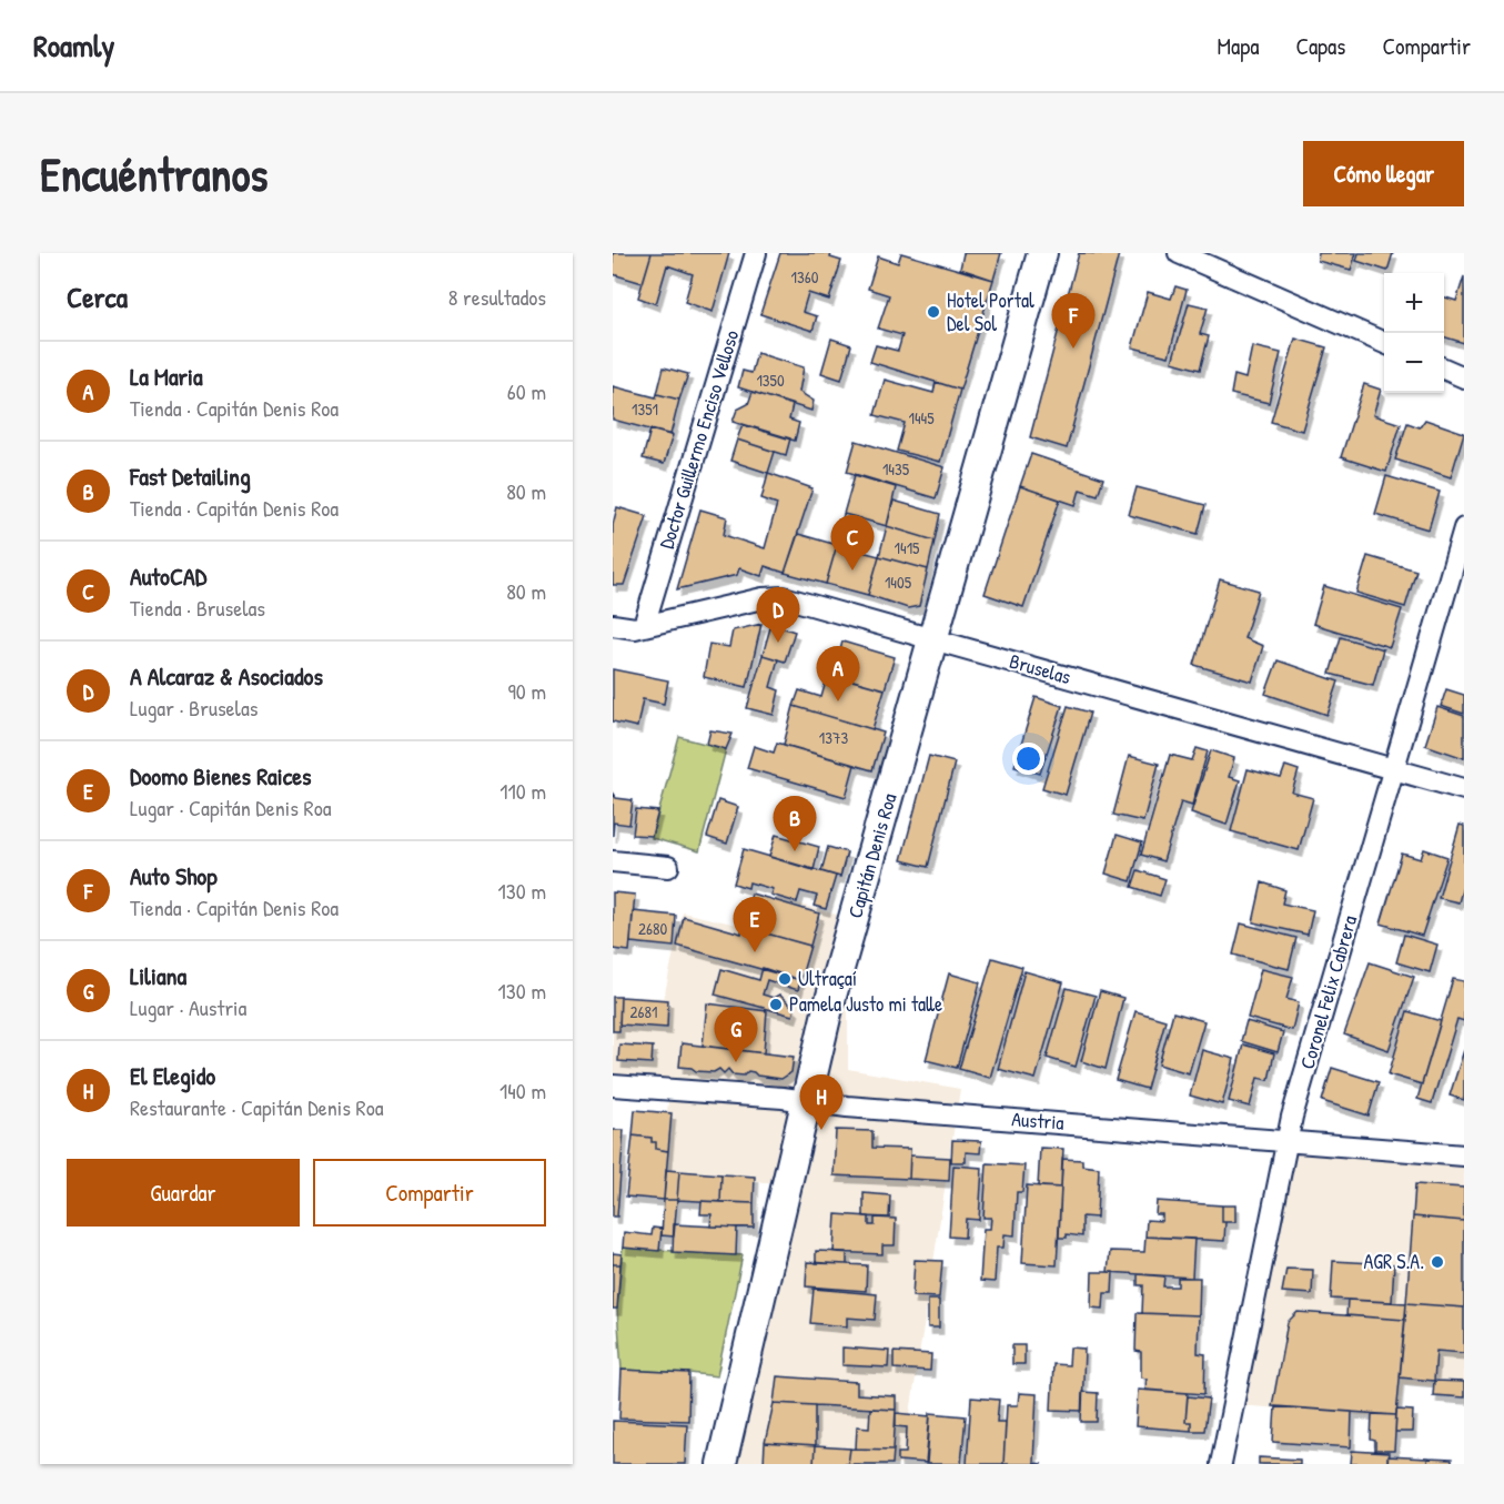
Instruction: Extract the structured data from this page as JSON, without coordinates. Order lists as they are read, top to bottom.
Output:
{
  "streets": {
    "main road": ["Capitán Denis Roa"],
    "street": [
      "Doctor Guillermo Enciso Velloso",
      "Bruselas",
      "Coronel Felix Cabrera",
      "Austria"
    ]
  },
  "crossings": [
    ["Doctor Guillermo Enciso Velloso", "Bruselas"],
    ["Bruselas", "Capitán Denis Roa"],
    ["Bruselas", "Coronel Felix Cabrera"],
    ["Capitán Denis Roa", "Austria"],
    ["Coronel Felix Cabrera", "Austria"]
  ],
  "places": [
    "Hotel Portal Del Sol",
    "Ultraçaí",
    "Pamela Justo mi talle",
    "AGR S.A."
  ],
  "house_numbers": [
    "1360",
    "1350",
    "1351",
    "1445",
    "1435",
    "1415",
    "1405",
    "1373",
    "2680",
    "2681"
  ],
  "page": {
    "header": "Roamly",
    "nav": ["Mapa", "Capas", "Compartir"],
    "buttons": [
      "Cómo llegar",
      ["Guardar", "Compartir"]
    ],
    "title": "Encuéntranos",
    "heading": ["Cerca", "8 resultados"],
    "map_buttons": ["+", "−"],
    "pins": [
      "F",
      "C",
      "D",
      "A",
      "B",
      "E",
      "G",
      "H"
    ],
    "list": [
      {
        "mark": "A",
        "name": "La Maria",
        "note": "Tienda · Capitán Denis Roa",
        "value": "60 m"
      },
      {
        "mark": "B",
        "name": "Fast Detailing",
        "note": "Tienda · Capitán Denis Roa",
        "value": "80 m"
      },
      {
        "mark": "C",
        "name": "AutoCAD",
        "note": "Tienda · Bruselas",
        "value": "80 m"
      },
      {
        "mark": "D",
        "name": "A Alcaraz & Asociados",
        "note": "Lugar · Bruselas",
        "value": "90 m"
      },
      {
        "mark": "E",
        "name": "Doomo Bienes Raices",
        "note": "Lugar · Capitán Denis Roa",
        "value": "110 m"
      },
      {
        "mark": "F",
        "name": "Auto Shop",
        "note": "Tienda · Capitán Denis Roa",
        "value": "130 m"
      },
      {
        "mark": "G",
        "name": "Liliana",
        "note": "Lugar · Austria",
        "value": "130 m"
      },
      {
        "mark": "H",
        "name": "El Elegido",
        "note": "Restaurante · Capitán Denis Roa",
        "value": "140 m"
      }
    ]
  }
}
